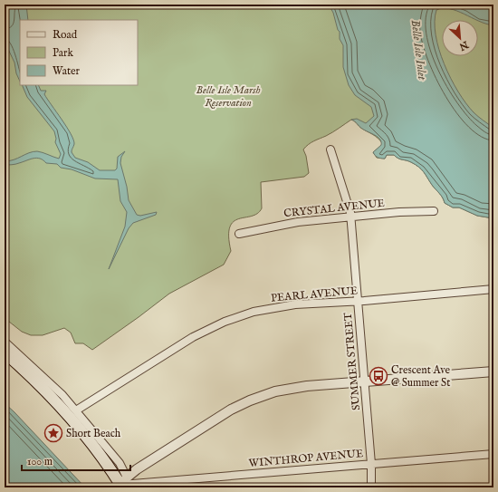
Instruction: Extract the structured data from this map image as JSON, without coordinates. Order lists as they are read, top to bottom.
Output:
{
  "streets": {
    "street": [
      "CRYSTAL AVENUE",
      "PEARL AVENUE",
      "SUMMER STREET",
      "WINTHROP AVENUE"
    ]
  },
  "crossings": [
    ["CRYSTAL AVENUE", "SUMMER STREET"],
    ["PEARL AVENUE", "SUMMER STREET"],
    ["SUMMER STREET", "WINTHROP AVENUE"]
  ],
  "water": ["Belle Isle Inlet"],
  "parks": ["Belle Isle Marsh Reservation"],
  "places": {
    "bus stop": ["Crescent Ave @ Summer St"],
    "place": ["Short Beach"]
  },
  "legend": ["Road", "Park", "Water"],
  "scale_bar": "100 m",
  "north": "bottom right"
}
